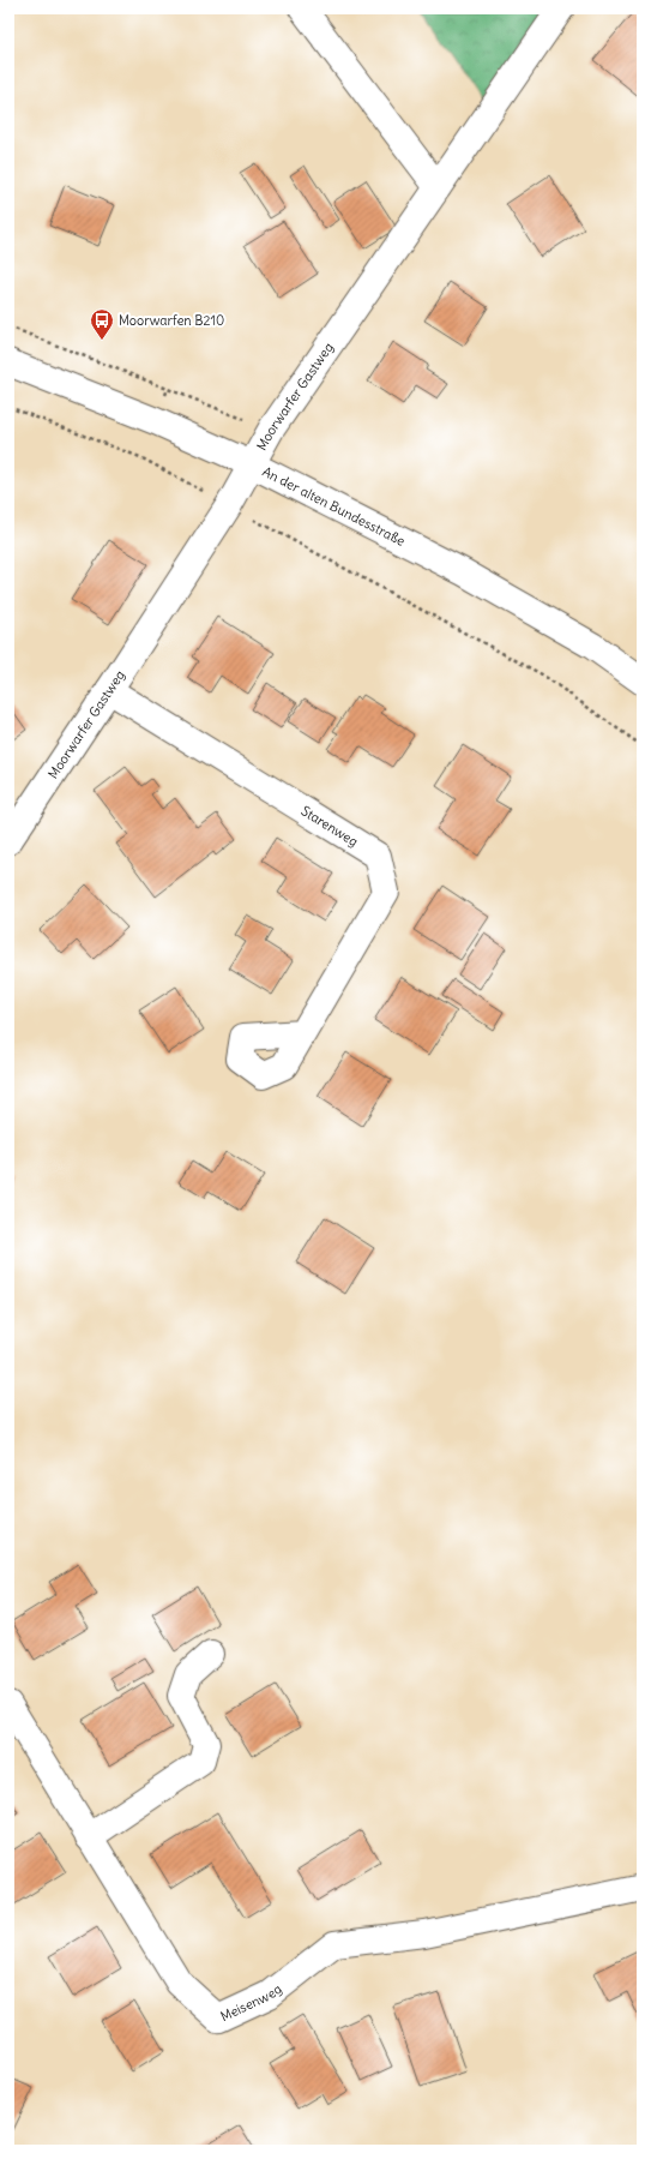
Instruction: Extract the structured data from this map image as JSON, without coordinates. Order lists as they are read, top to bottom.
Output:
{
  "streets": {
    "street": [
      "Moorwarfer Gastweg",
      "An der alten Bundesstraße",
      "Starenweg",
      "Meisenweg"
    ]
  },
  "crossings": [
    ["Moorwarfer Gastweg", "An der alten Bundesstraße"],
    ["Moorwarfer Gastweg", "Starenweg"]
  ],
  "places": {
    "bus stop": ["Moorwarfen B210"]
  }
}
